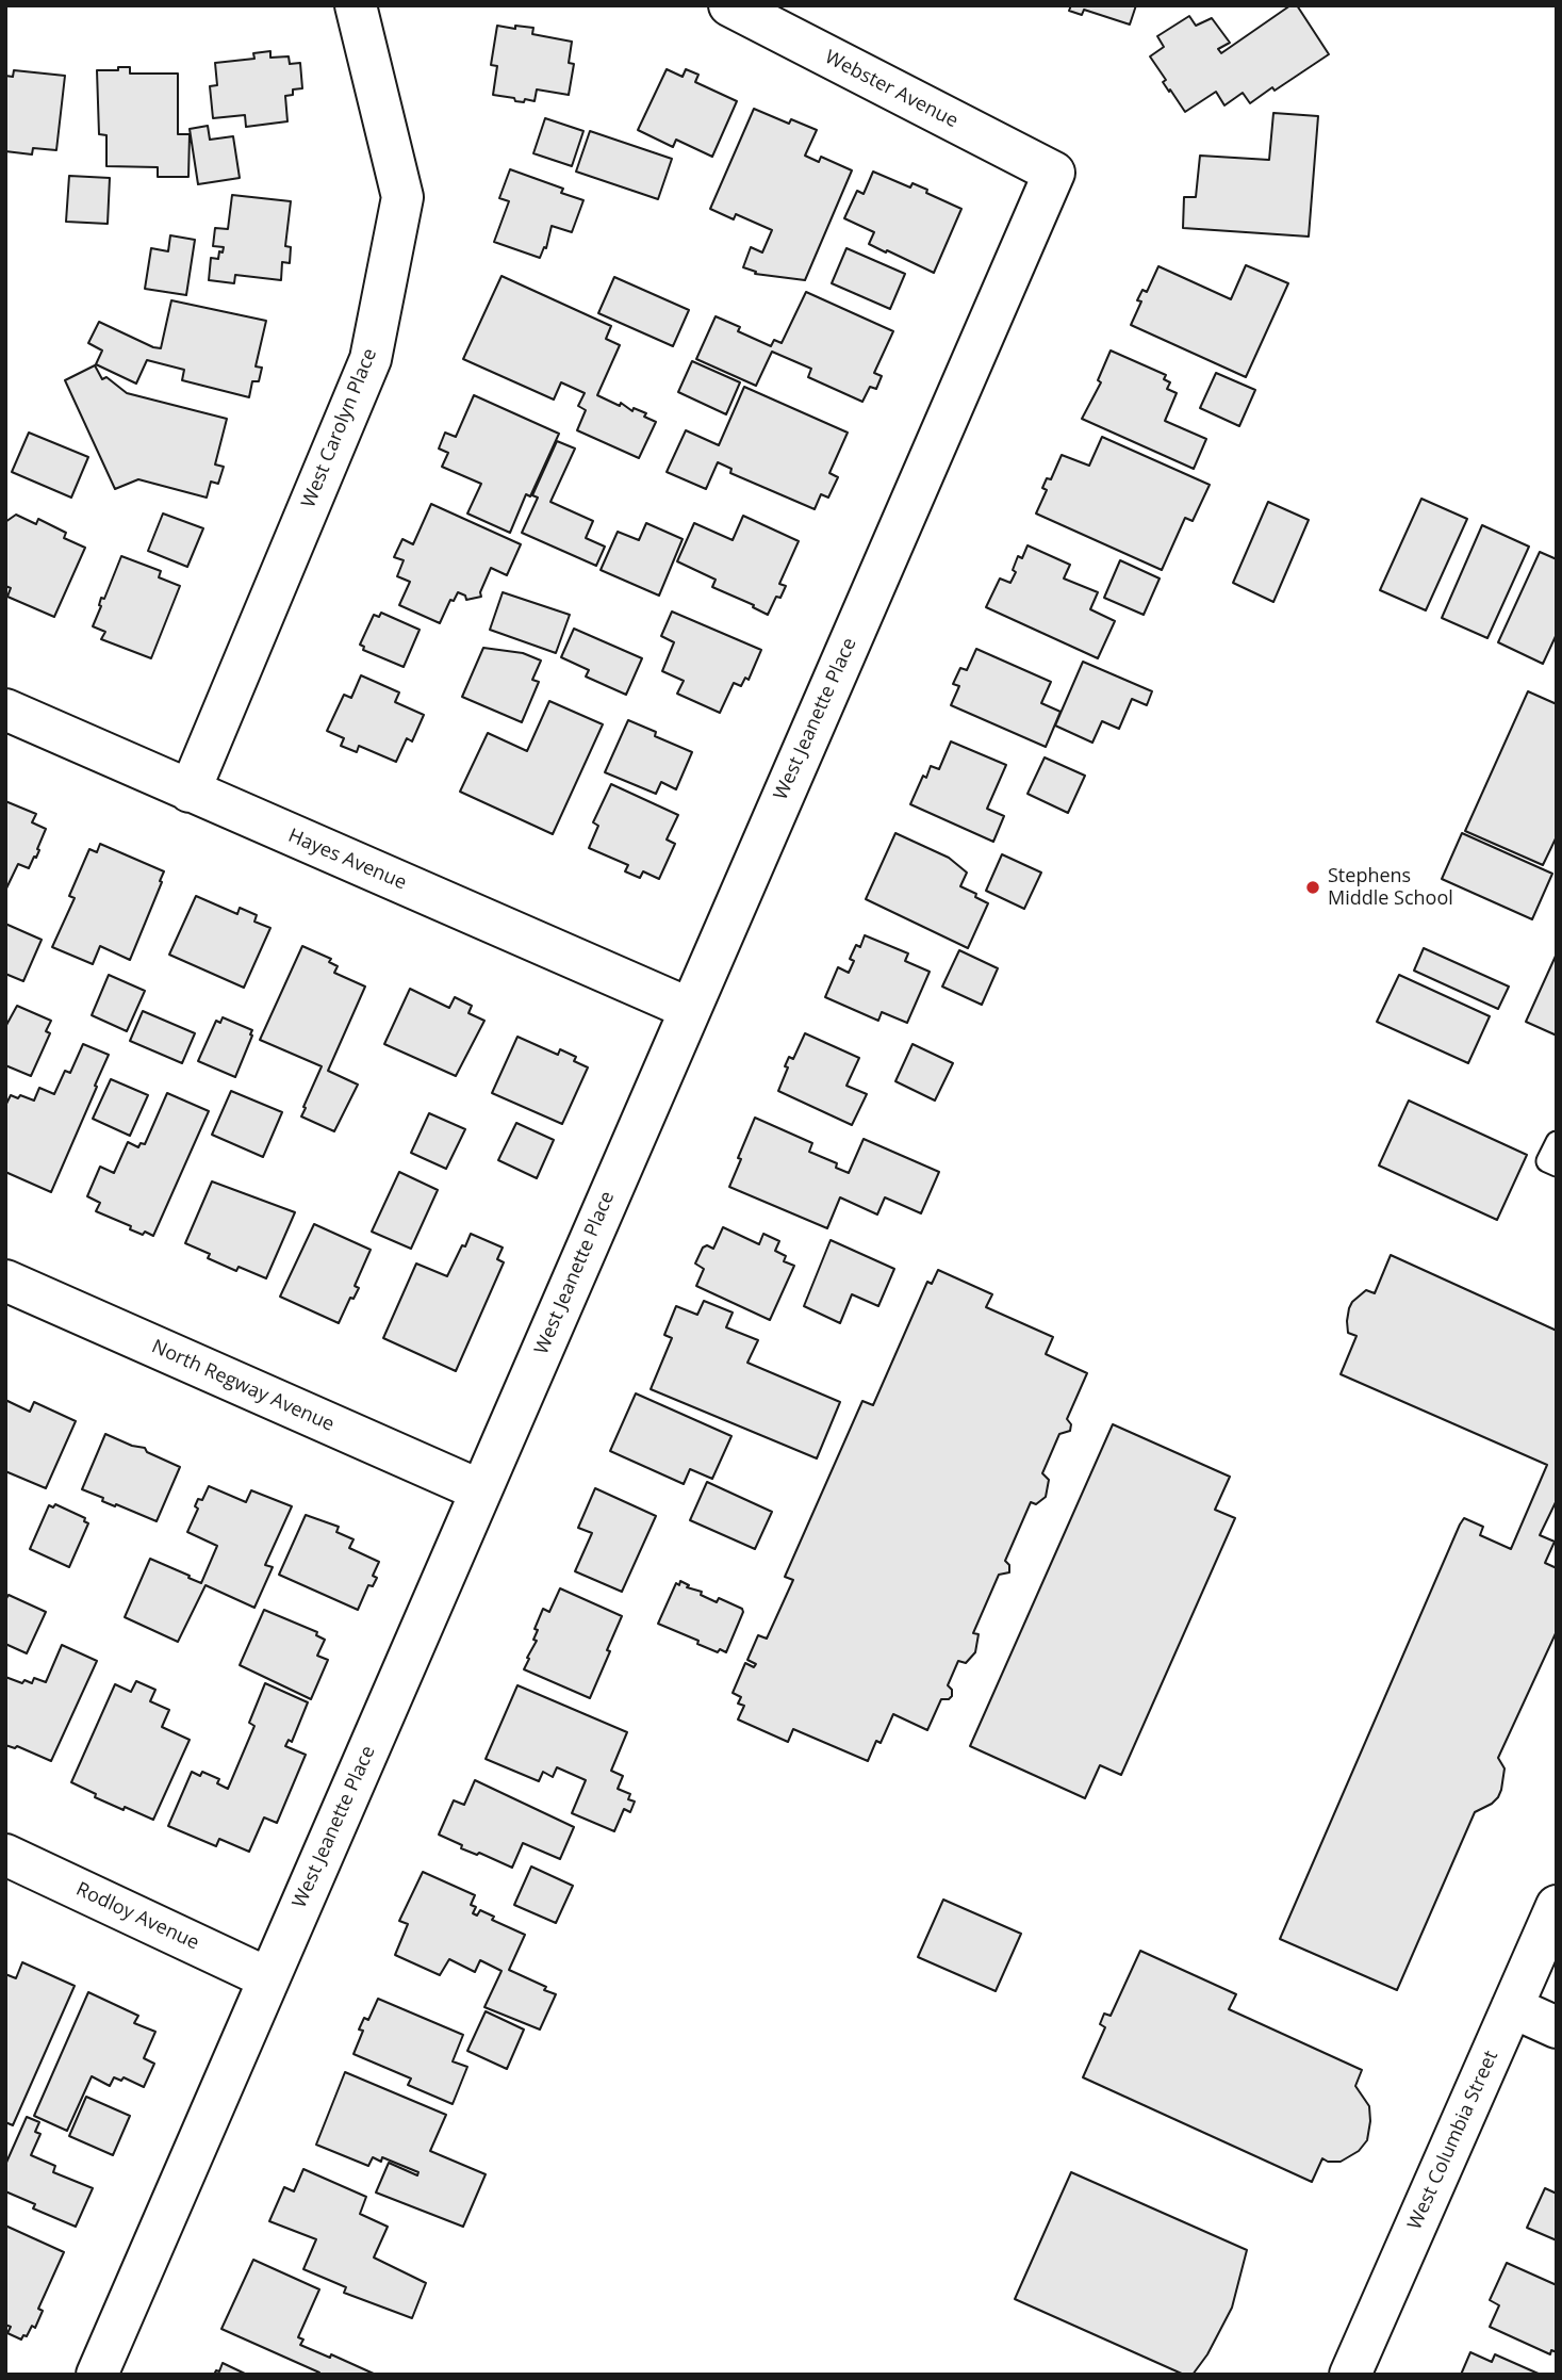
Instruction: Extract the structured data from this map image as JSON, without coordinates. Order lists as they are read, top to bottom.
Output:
{
  "streets": {
    "street": [
      "Webster Avenue",
      "West Carolyn Place",
      "West Jeanette Place",
      "Hayes Avenue",
      "North Regway Avenue",
      "Rodloy Avenue",
      "West Columbia Street"
    ]
  },
  "crossings": [
    ["Webster Avenue", "West Jeanette Place"],
    ["West Carolyn Place", "Hayes Avenue"],
    ["West Jeanette Place", "Hayes Avenue"],
    ["West Jeanette Place", "North Regway Avenue"],
    ["West Jeanette Place", "Rodloy Avenue"]
  ],
  "places": ["Stephens Middle School"]
}
